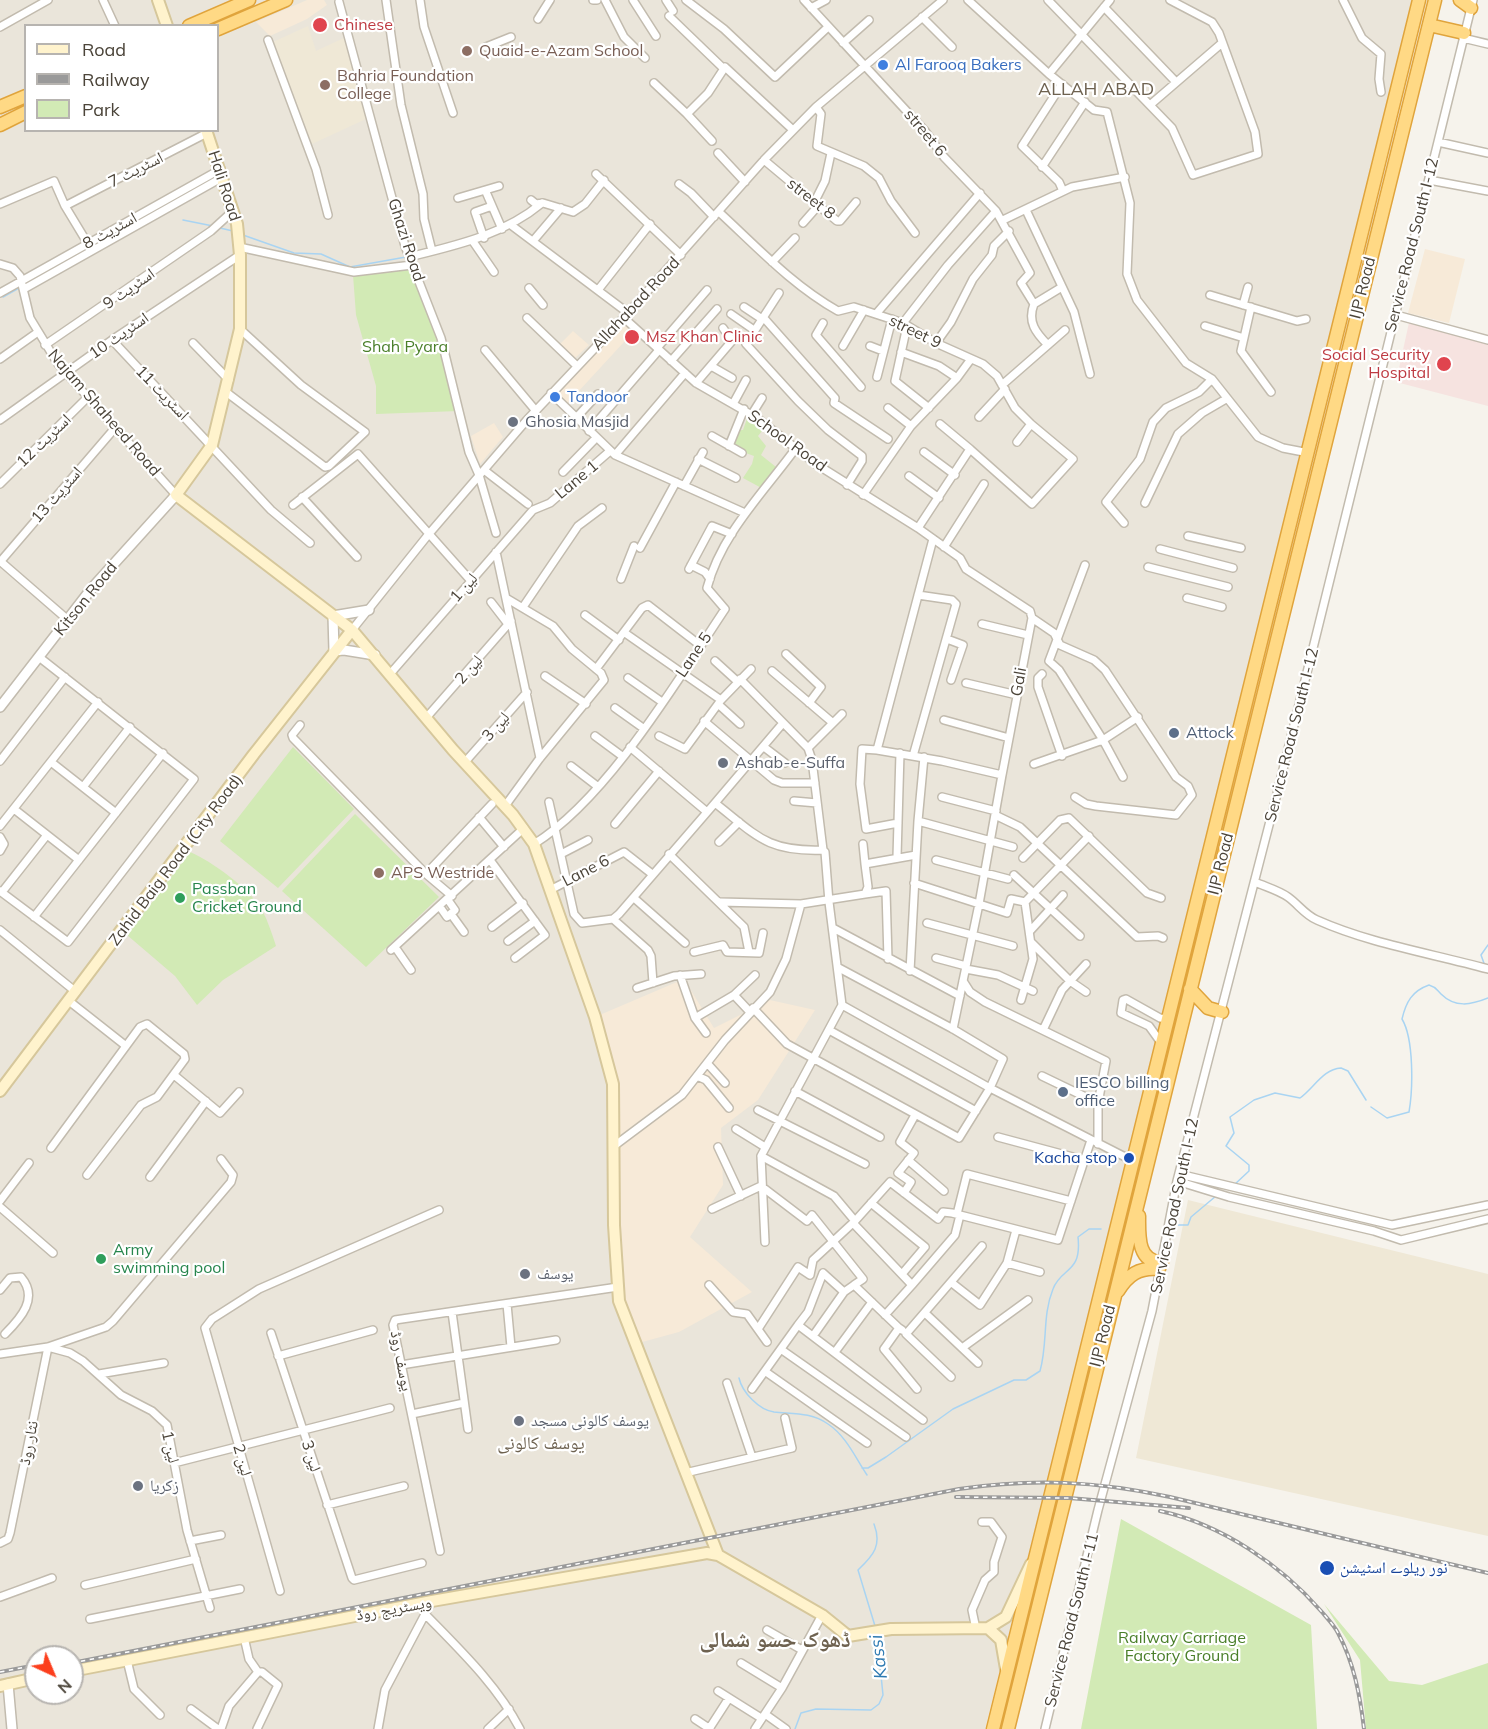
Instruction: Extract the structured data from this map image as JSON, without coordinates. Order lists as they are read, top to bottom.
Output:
{
  "streets": {
    "highway": ["IJP Road"],
    "main road": ["Hali Road", "Zahid Baig Road (City Road)", "ویسٹریج روڈ"],
    "street": [
      "street 6",
      "اسٹریٹ 7",
      "street 8",
      "اسٹریٹ 8",
      "Ghazi Road",
      "Service Road South I-12",
      "اسٹریٹ 9",
      "Allahabad Road",
      "street 9",
      "اسٹریٹ 10",
      "اسٹریٹ 11",
      "Najam Shaheed Road",
      "اسٹریٹ 12",
      "School Road",
      "Lane 1",
      "اسٹریٹ 13",
      "لین 1",
      "Kitson Road",
      "Lane 5",
      "لین 2",
      "Gali",
      "لین 3",
      "Lane 6",
      "یوسف روڈ",
      "نثار روڈ",
      "Service Road South I-11"
    ]
  },
  "crossings": [
    ["street 6", "Allahabad Road"],
    ["اسٹریٹ 7", "Hali Road"],
    ["Hali Road", "اسٹریٹ 8"],
    ["Hali Road", "اسٹریٹ 9"],
    ["Hali Road", "اسٹریٹ 10"],
    ["Hali Road", "اسٹریٹ 11"],
    ["street 8", "Allahabad Road"],
    ["اسٹریٹ 8", "Najam Shaheed Road"],
    ["Ghazi Road", "Allahabad Road"],
    ["Service Road South I-12", "Service Road South I-11"],
    ["اسٹریٹ 9", "Najam Shaheed Road"],
    ["Allahabad Road", "street 9"],
    ["Allahabad Road", "School Road"],
    ["Allahabad Road", "Zahid Baig Road (City Road)"],
    ["اسٹریٹ 10", "اسٹریٹ 11"],
    ["اسٹریٹ 10", "Najam Shaheed Road"],
    ["Najam Shaheed Road", "اسٹریٹ 12"],
    ["Najam Shaheed Road", "اسٹریٹ 13"],
    ["Najam Shaheed Road", "Kitson Road"],
    ["School Road", "Lane 1"],
    ["School Road", "Gali"],
    ["Lane 1", "لین 1"],
    ["لین 1", "نثار روڈ"]
  ],
  "districts": ["ALLAH ABAD", "یوسف کالونی", "ڈھوک حسو شمالی"],
  "water": ["Kassi"],
  "parks": ["Shah Pyara", "Railway Carriage Factory Ground"],
  "places": [
    "Chinese",
    "Quaid-e-Azam School",
    "Al Farooq Bakers",
    "Bahria Foundation College",
    "Msz Khan Clinic",
    "Social Security Hospital",
    "Tandoor",
    "Ghosia Masjid",
    "Attock",
    "Ashab-e-Suffa",
    "APS Westride",
    "Passban Cricket Ground",
    "IESCO billing office",
    "Kacha stop",
    "Army swimming pool",
    "یوسف",
    "یوسف کالونی مسجد",
    "زکریا",
    "نور ریلوے اسٹیشن"
  ],
  "legend": ["Road", "Railway", "Park"],
  "north": "bottom right"
}
